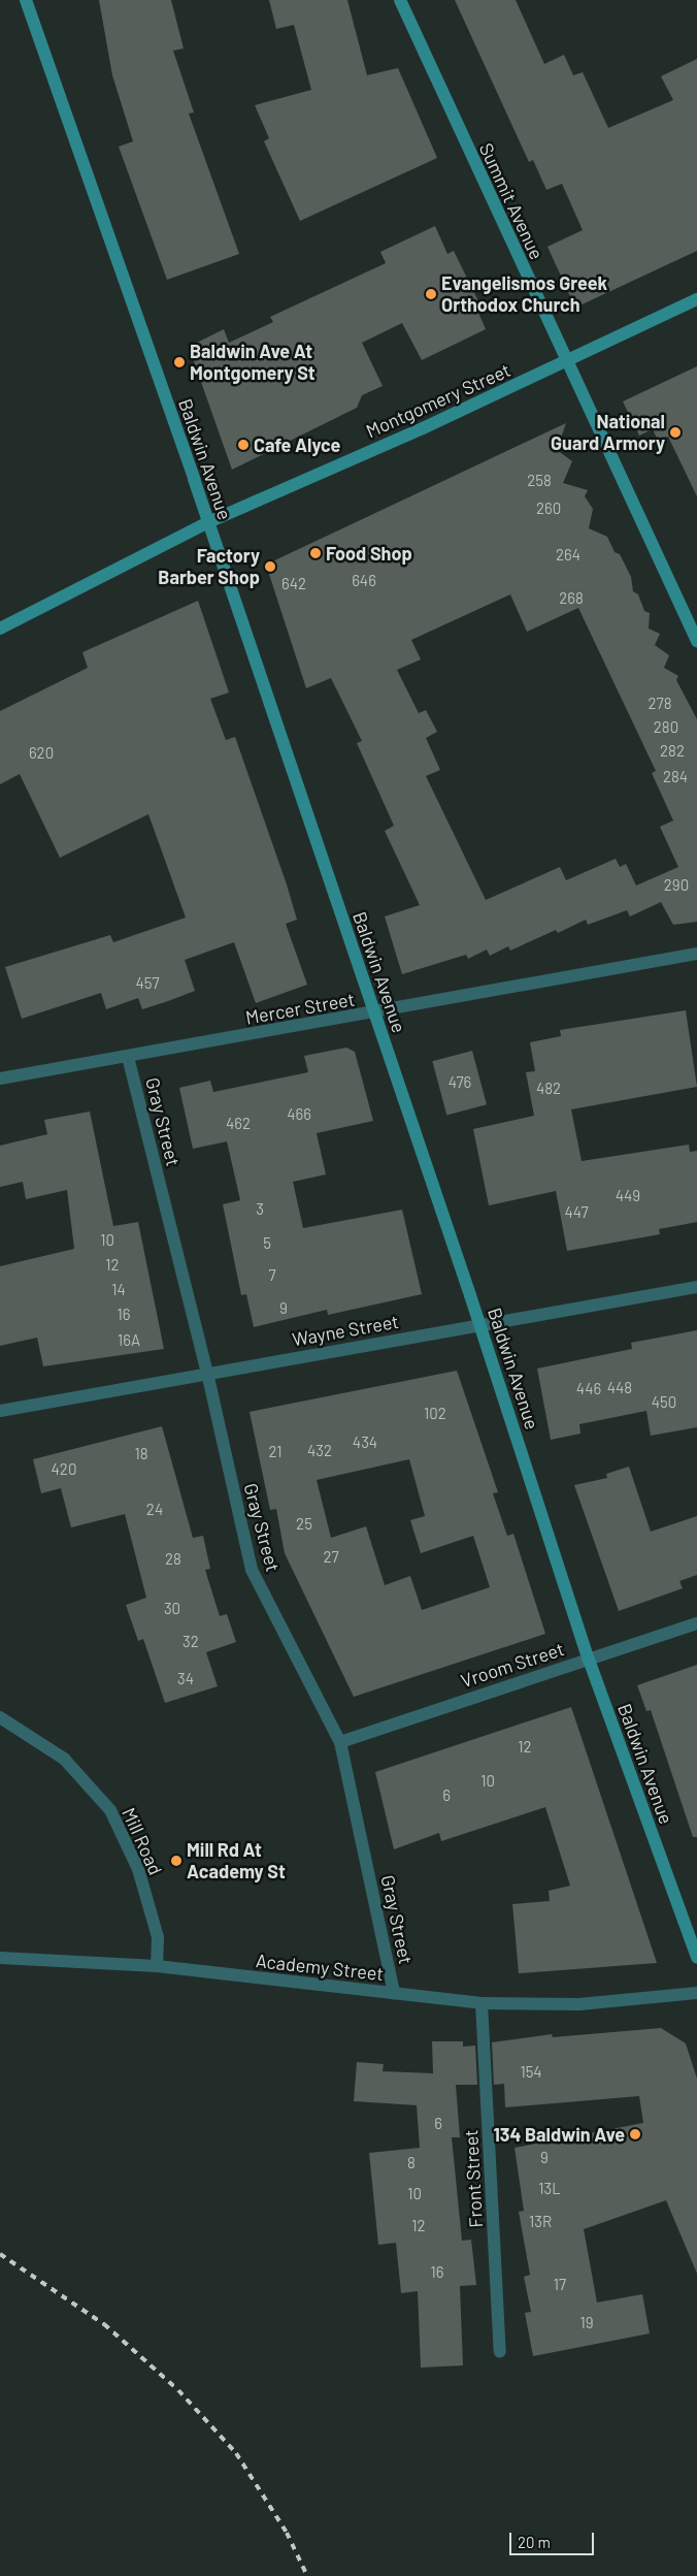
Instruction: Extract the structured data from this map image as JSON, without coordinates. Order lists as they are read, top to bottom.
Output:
{
  "streets": {
    "street": [
      "Summit Avenue",
      "Montgomery Street",
      "Baldwin Avenue",
      "Mercer Street",
      "Gray Street",
      "Wayne Street",
      "Vroom Street",
      "Mill Road",
      "Academy Street",
      "Front Street"
    ]
  },
  "crossings": [
    ["Summit Avenue", "Montgomery Street"],
    ["Montgomery Street", "Baldwin Avenue"],
    ["Baldwin Avenue", "Mercer Street"],
    ["Baldwin Avenue", "Wayne Street"],
    ["Baldwin Avenue", "Vroom Street"],
    ["Mercer Street", "Gray Street"],
    ["Gray Street", "Wayne Street"],
    ["Gray Street", "Vroom Street"],
    ["Gray Street", "Academy Street"],
    ["Mill Road", "Academy Street"],
    ["Academy Street", "Front Street"]
  ],
  "places": [
    "Evangelismos Greek Orthodox Church",
    "Baldwin Ave At Montgomery St",
    "National Guard Armory",
    "Cafe Alyce",
    "Food Shop",
    "Factory Barber Shop",
    "Mill Rd At Academy St",
    "134 Baldwin Ave"
  ],
  "house_numbers": [
    "258",
    "260",
    "264",
    "646",
    "642",
    "268",
    "278",
    "280",
    "282",
    "620",
    "284",
    "290",
    "457",
    "476",
    "482",
    "466",
    "462",
    "449",
    "3",
    "447",
    "10",
    "5",
    "12",
    "7",
    "14",
    "9",
    "16",
    "16A",
    "448",
    "446",
    "450",
    "102",
    "434",
    "432",
    "21",
    "18",
    "420",
    "24",
    "25",
    "27",
    "28",
    "30",
    "32",
    "34",
    "12",
    "10",
    "6",
    "154",
    "6",
    "9",
    "8",
    "13L",
    "10",
    "13R",
    "12",
    "16",
    "17",
    "19"
  ],
  "scale_bar": "20 m"
}
